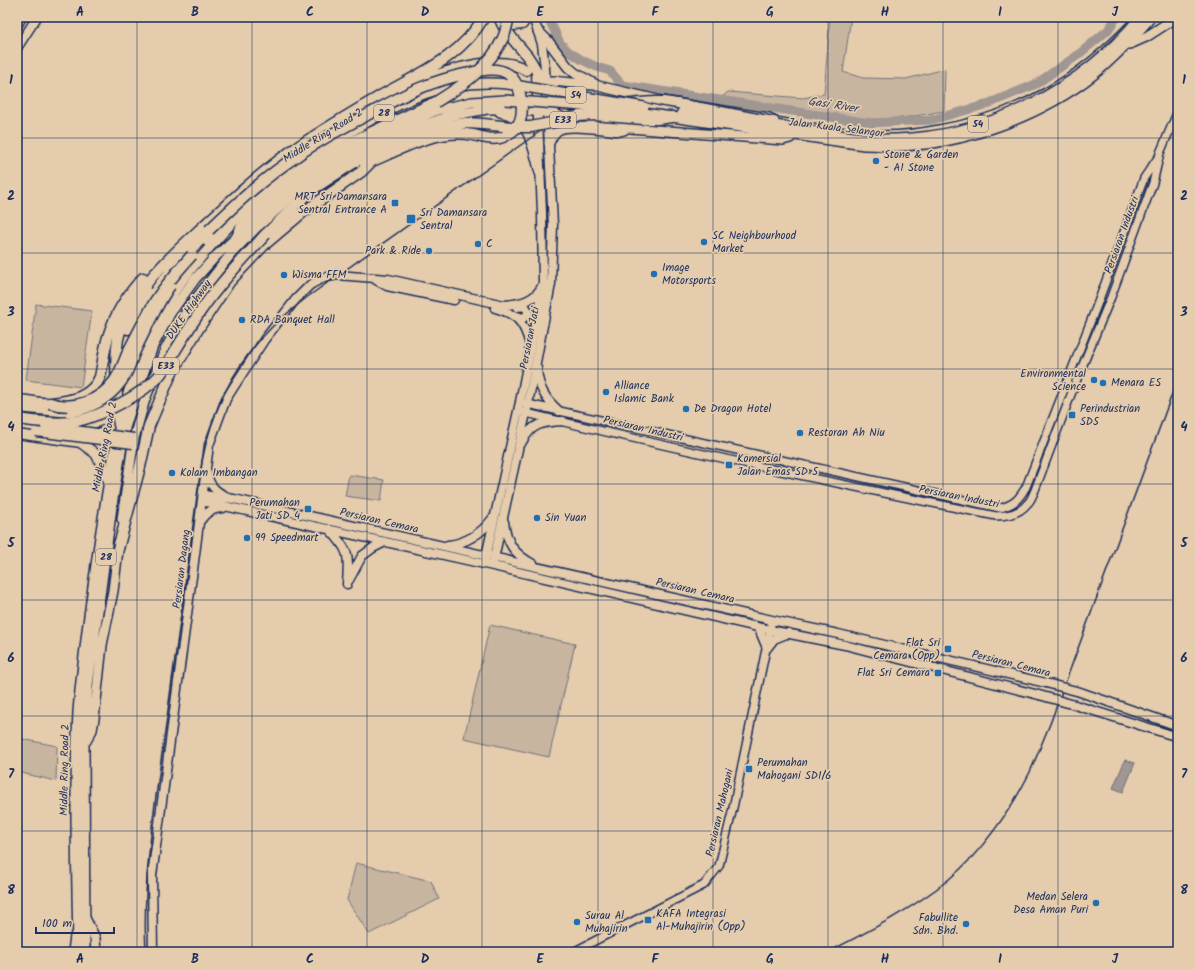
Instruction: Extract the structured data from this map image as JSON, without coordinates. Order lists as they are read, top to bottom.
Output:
{
  "streets": {
    "highway": ["E33", "DUKE Highway"],
    "main road": [
      "54",
      "28",
      "Jalan Kuala Selangor",
      "Middle Ring Road 2",
      "Persiaran Jati",
      "Persiaran Cemara",
      "Persiaran Dagang"
    ],
    "street": ["Persiaran Industri", "Persiaran Mahogani"]
  },
  "crossings": [
    ["E33", "Jalan Kuala Selangor"],
    ["E33", "DUKE Highway"],
    ["Jalan Kuala Selangor", "Middle Ring Road 2"],
    ["Persiaran Industri", "Persiaran Jati"],
    ["Persiaran Jati", "Persiaran Cemara"],
    ["Persiaran Cemara", "Persiaran Dagang"],
    ["Persiaran Cemara", "Persiaran Mahogani"]
  ],
  "water": ["Gasi River"],
  "places": {
    "other": [
      "Stone & Garden - A1 Stone",
      "SC Neighbourhood Market",
      "C",
      "Park & Ride",
      "Image Motorsports",
      "Wisma FFM",
      "RDA Banquet Hall",
      "Environmental Science",
      "Menara ES",
      "Alliance Islamic Bank",
      "De Dragon Hotel",
      "Restoran Ah Niu",
      "Kolam Imbangan",
      "Sin Yuan",
      "99 Speedmart",
      "Medan Selera Desa Aman Puri",
      "Surau Al Muhajirin",
      "Fabullite Sdn. Bhd."
    ],
    "transit": [
      "MRT Sri Damansara Sentral Entrance A",
      "Sri Damansara Sentral",
      "Perindustrian SD5",
      "Komersial Jalan Emas SD 5",
      "Perumahan Jati SD 4",
      "Flat Sri Cemara (Opp)",
      "Flat Sri Cemara",
      "Perumahan Mahogani SD1/6",
      "KAFA Integrasi Al-Muhajirin (Opp)"
    ]
  },
  "scale_bar": "100 m",
  "grid": {
    "columns": [
      "A",
      "B",
      "C",
      "D",
      "E",
      "F",
      "G",
      "H",
      "I",
      "J"
    ],
    "rows": [
      "1",
      "2",
      "3",
      "4",
      "5",
      "6",
      "7",
      "8"
    ]
  }
}
